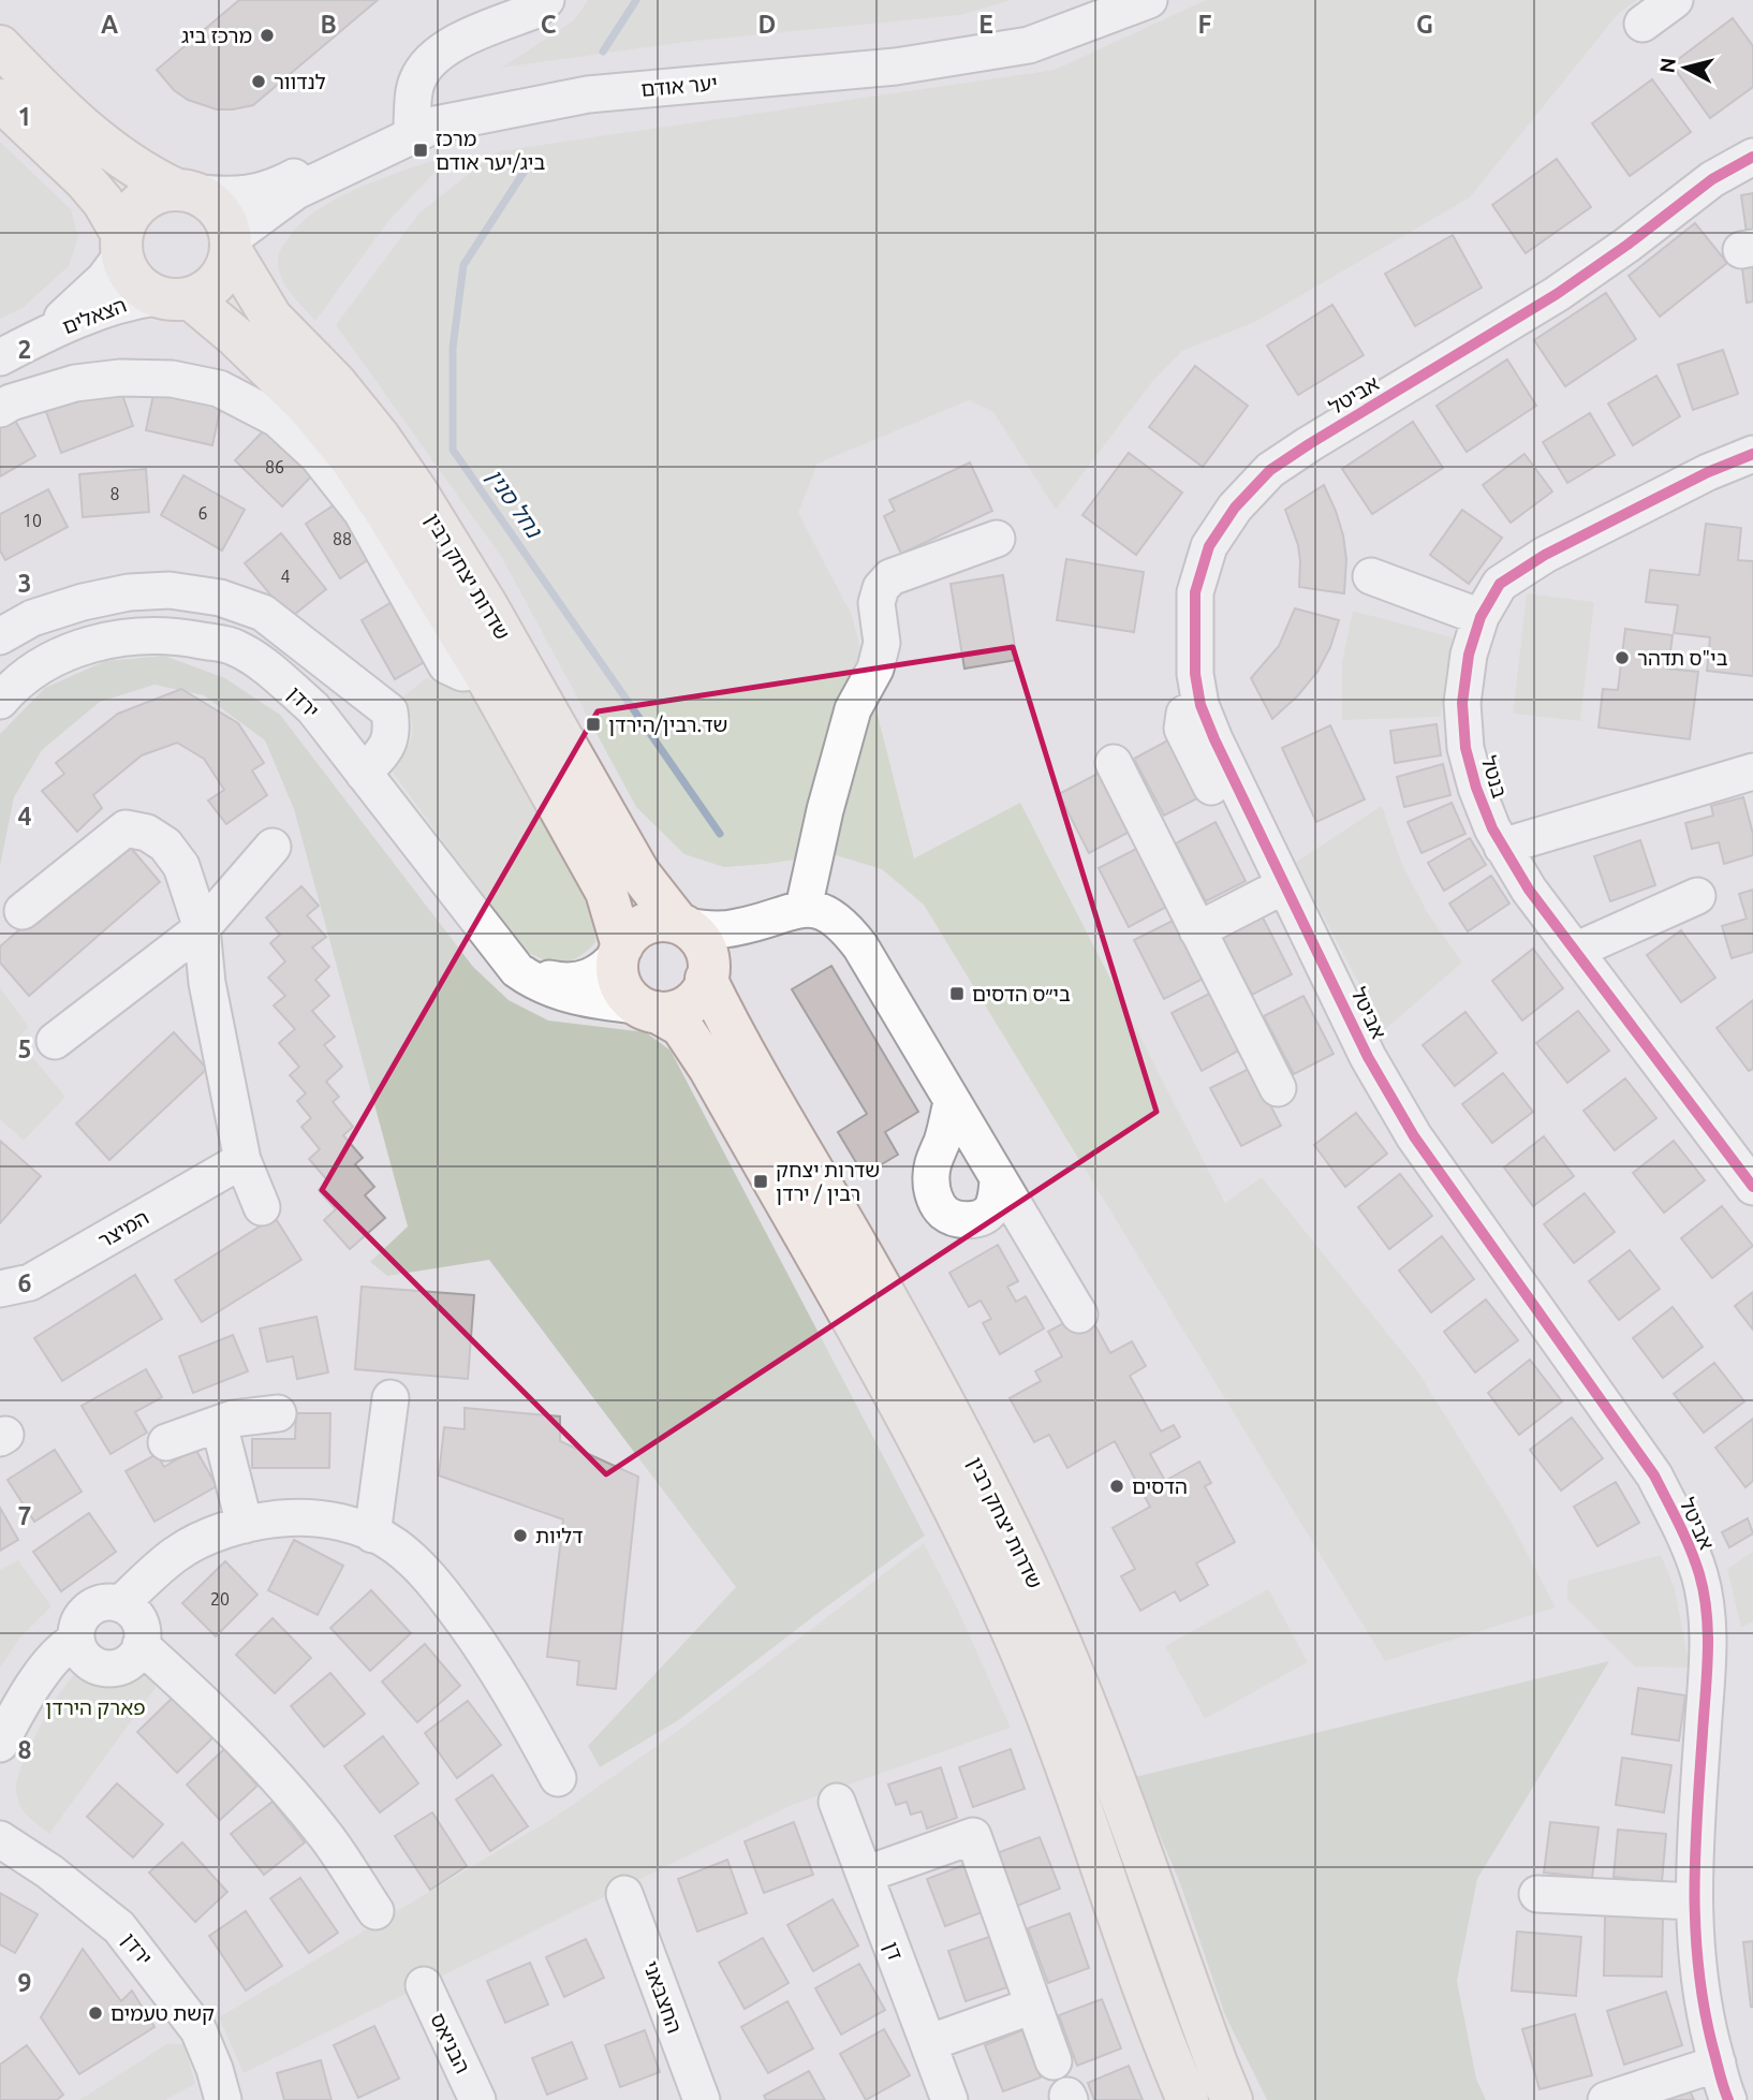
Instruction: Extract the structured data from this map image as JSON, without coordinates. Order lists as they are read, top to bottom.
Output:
{
  "streets": {
    "main road": ["שדרות יצחק רבין"],
    "street": [
      "יער אודם",
      "הצאלים",
      "אביטל",
      "ירדן",
      "בנטל",
      "המיצר",
      "דן",
      "החצבאני",
      "הבניאס"
    ]
  },
  "crossings": [
    ["יער אודם", "הצאלים"],
    ["יער אודם", "שדרות יצחק רבין"],
    ["הצאלים", "שדרות יצחק רבין"],
    ["שדרות יצחק רבין", "ירדן"]
  ],
  "water": ["נחל סנין"],
  "parks": ["פארק הירדן"],
  "places": {
    "other": [
      "מרכז ביג",
      "לנדוור",
      "בי\"ס תדהר",
      "הדסים",
      "דליות",
      "קשת טעמים"
    ],
    "transit": [
      "מרכז ביג/יער אודם",
      "שד.רבין/הירדן",
      "בי״ס הדסים",
      "שדרות יצחק רבין / ירדן"
    ]
  },
  "house_numbers": [
    "86",
    "8",
    "6",
    "10",
    "88",
    "4",
    "20"
  ],
  "north": "left",
  "grid": {
    "columns": [
      "A",
      "B",
      "C",
      "D",
      "E",
      "F",
      "G"
    ],
    "rows": [
      "1",
      "2",
      "3",
      "4",
      "5",
      "6",
      "7",
      "8",
      "9"
    ]
  }
}
